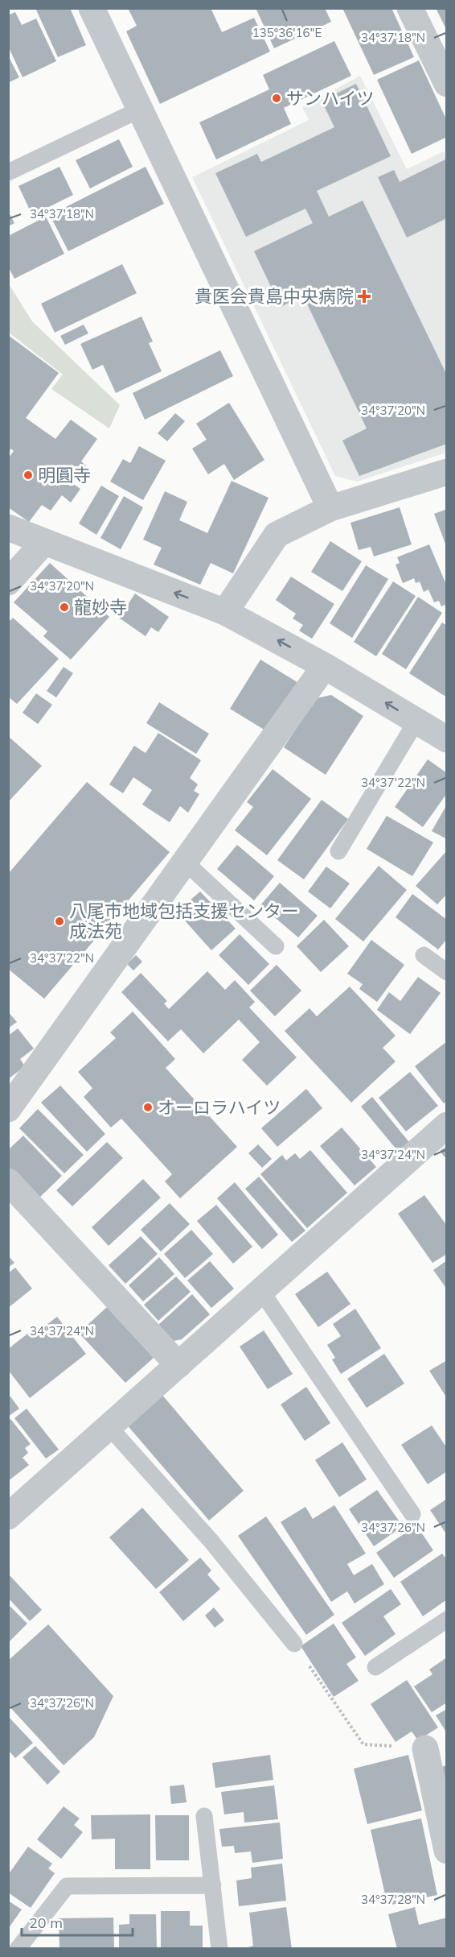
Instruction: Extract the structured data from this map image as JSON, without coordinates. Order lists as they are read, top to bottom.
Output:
{
  "places": {
    "other": [
      "サンハイツ",
      "明圓寺",
      "龍妙寺",
      "八尾市地域包括支援センター 成法苑",
      "オーロラハイツ"
    ],
    "health": ["貴医会貴島中央病院"]
  },
  "scale_bar": "20 m",
  "coordinates": [
    "135°36'16\"E",
    "34°37'18\"N",
    "34°37'20\"N",
    "34°37'22\"N",
    "34°37'24\"N",
    "34°37'26\"N",
    "34°37'28\"N"
  ]
}
